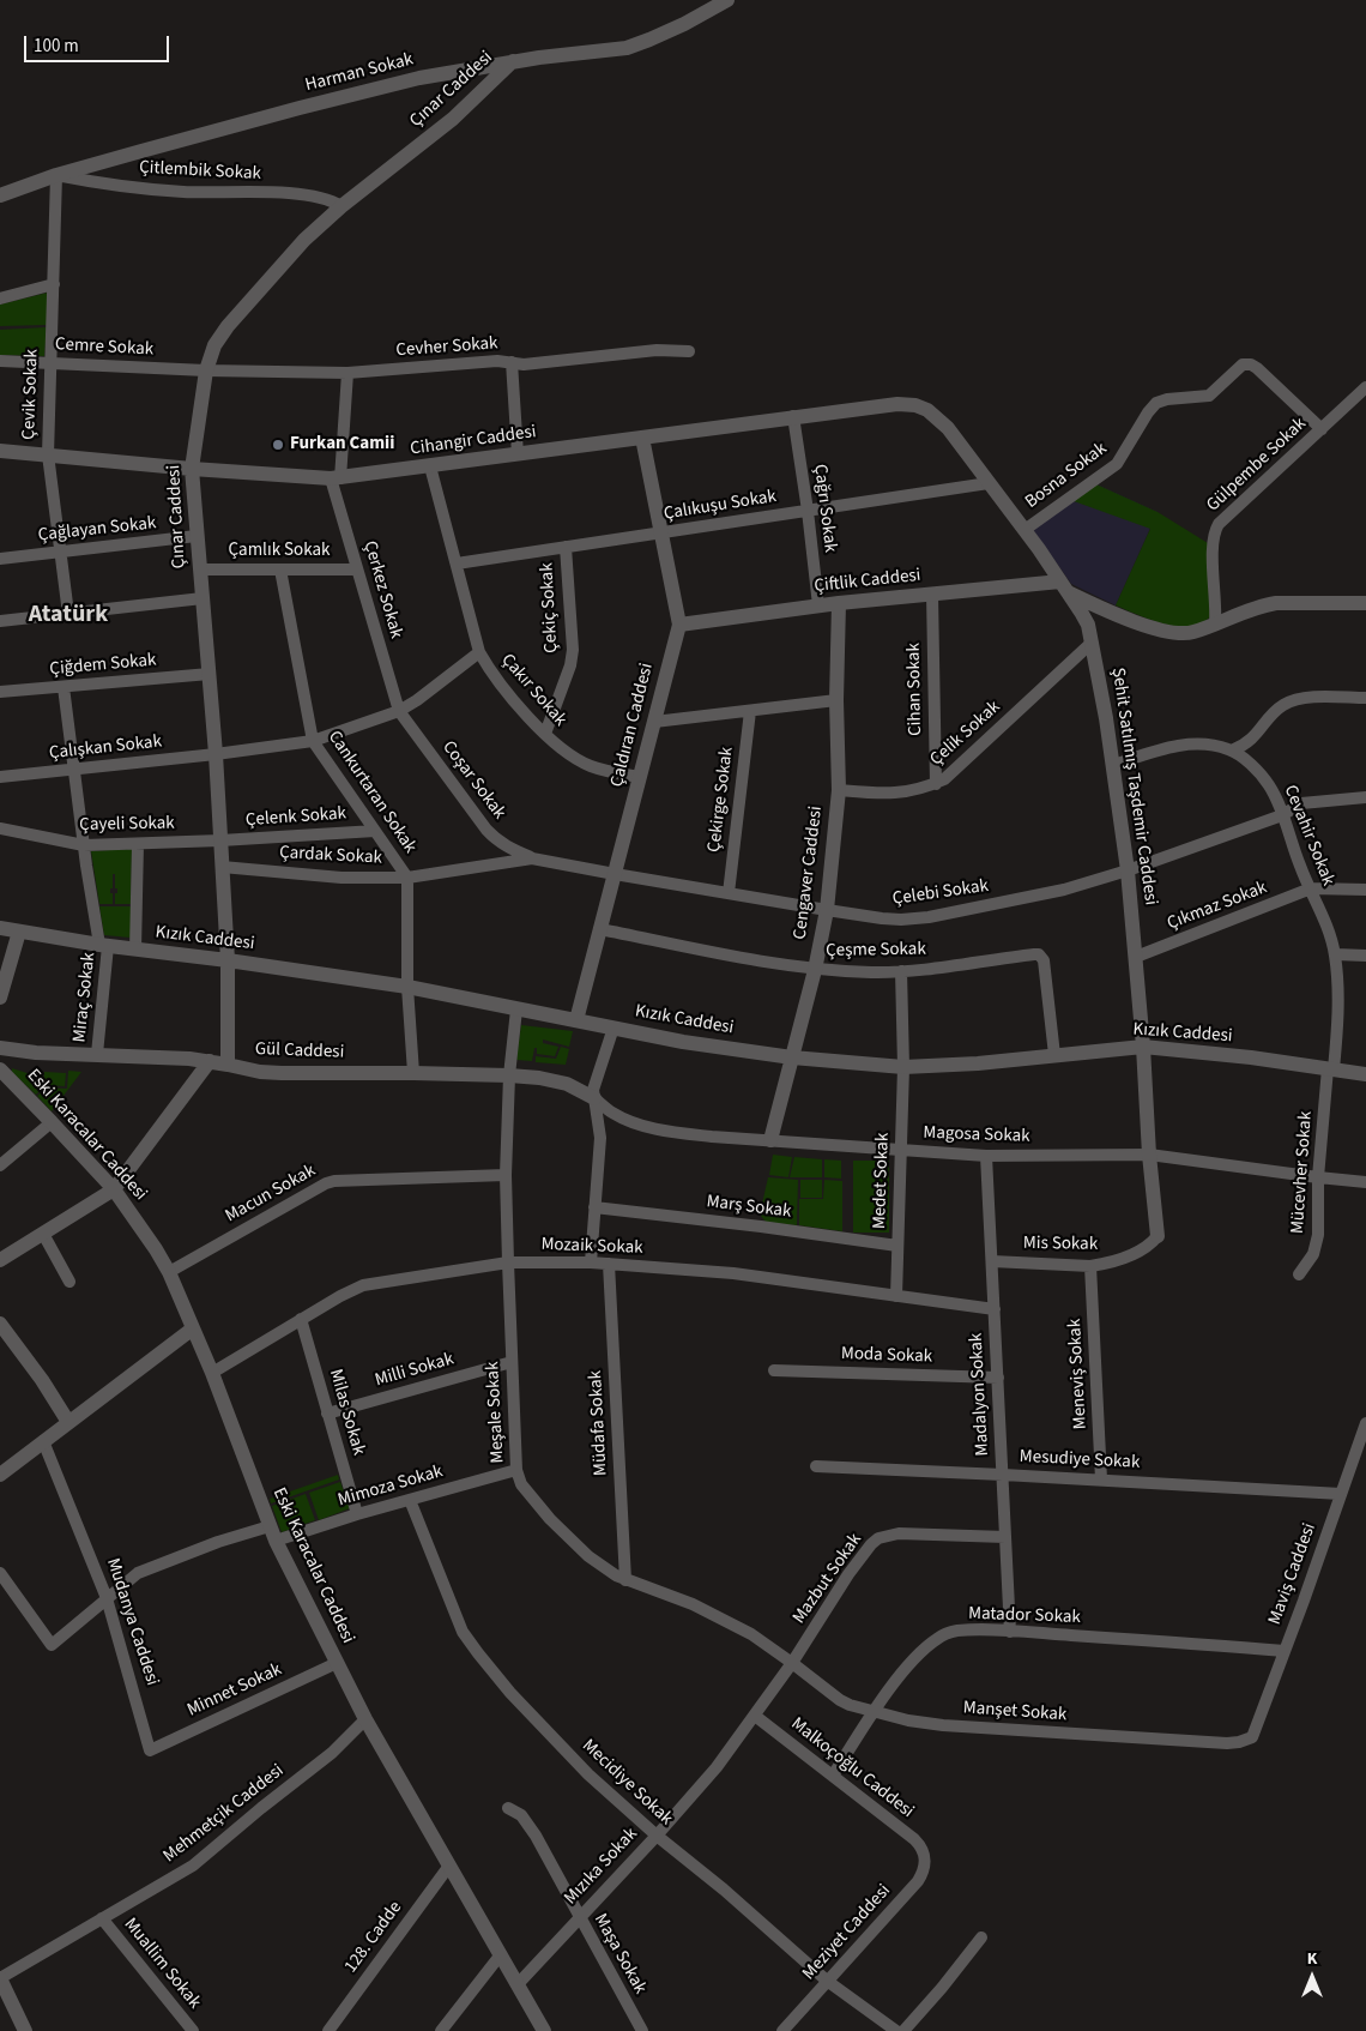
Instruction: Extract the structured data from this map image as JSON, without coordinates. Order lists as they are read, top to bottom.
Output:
{
  "streets": {
    "street": [
      "Harman Sokak",
      "Çınar Caddesi",
      "Çitlembik Sokak",
      "Cemre Sokak",
      "Cevher Sokak",
      "Çevik Sokak",
      "Cihangir Caddesi",
      "Gülpembe Sokak",
      "Bosna Sokak",
      "Çalıkuşu Sokak",
      "Çağrı Sokak",
      "Çağlayan Sokak",
      "Çamlık Sokak",
      "Çiftlik Caddesi",
      "Çerkez Sokak",
      "Çekiç Sokak",
      "Çiğdem Sokak",
      "Cihan Sokak",
      "Çakır Sokak",
      "Çaldıran Caddesi",
      "Çelik Sokak",
      "Çalışkan Sokak",
      "Coşar Sokak",
      "Şehit Satılmış Taşdemir Caddesi",
      "Cankurtaran Sokak",
      "Çekirge Sokak",
      "Çelenk Sokak",
      "Çayeli Sokak",
      "Cevahir Sokak",
      "Çardak Sokak",
      "Cengaver Caddesi",
      "Çelebi Sokak",
      "Çıkmaz Sokak",
      "Kızık Caddesi",
      "Çeşme Sokak",
      "Miraç Sokak",
      "Gül Caddesi",
      "Eski Karacalar Caddesi",
      "Magosa Sokak",
      "Mücevher Sokak",
      "Medet Sokak",
      "Macun Sokak",
      "Marş Sokak",
      "Mis Sokak",
      "Mozaik Sokak",
      "Moda Sokak",
      "Milli Sokak",
      "Meneviş Sokak",
      "Madalyon Sokak",
      "Milas Sokak",
      "Meşale Sokak",
      "Müdafa Sokak",
      "Mesudiye Sokak",
      "Mimoza Sokak",
      "Maviş Caddesi",
      "Mazbut Sokak",
      "Matador Sokak",
      "Mudanya Caddesi",
      "Minnet Sokak",
      "Manşet Sokak",
      "Malkoçoğlu Caddesi",
      "Mecidiye Sokak",
      "Mehmetçik Caddesi",
      "Mızıka Sokak",
      "Meziyet Caddesi",
      "128. Cadde",
      "Maşa Sokak",
      "Muallim Sokak"
    ]
  },
  "crossings": [
    ["Harman Sokak", "Çınar Caddesi"],
    ["Harman Sokak", "Çitlembik Sokak"],
    ["Harman Sokak", "Çevik Sokak"],
    ["Çınar Caddesi", "Çitlembik Sokak"],
    ["Çınar Caddesi", "Cemre Sokak"],
    ["Çınar Caddesi", "Cevher Sokak"],
    ["Çınar Caddesi", "Cihangir Caddesi"],
    ["Çınar Caddesi", "Çağlayan Sokak"],
    ["Çınar Caddesi", "Çamlık Sokak"],
    ["Çınar Caddesi", "Çiğdem Sokak"],
    ["Çınar Caddesi", "Çalışkan Sokak"],
    ["Çınar Caddesi", "Çelenk Sokak"],
    ["Çınar Caddesi", "Çayeli Sokak"],
    ["Çınar Caddesi", "Çardak Sokak"],
    ["Çınar Caddesi", "Kızık Caddesi"],
    ["Çınar Caddesi", "Gül Caddesi"],
    ["Çitlembik Sokak", "Çevik Sokak"],
    ["Cemre Sokak", "Cevher Sokak"],
    ["Cemre Sokak", "Çevik Sokak"],
    ["Çevik Sokak", "Cihangir Caddesi"],
    ["Çevik Sokak", "Çağlayan Sokak"],
    ["Cihangir Caddesi", "Çağrı Sokak"],
    ["Cihangir Caddesi", "Çerkez Sokak"],
    ["Cihangir Caddesi", "Çakır Sokak"],
    ["Cihangir Caddesi", "Çaldıran Caddesi"],
    ["Cihangir Caddesi", "Şehit Satılmış Taşdemir Caddesi"],
    ["Gülpembe Sokak", "Bosna Sokak"],
    ["Bosna Sokak", "Şehit Satılmış Taşdemir Caddesi"],
    ["Çalıkuşu Sokak", "Çağrı Sokak"],
    ["Çalıkuşu Sokak", "Çekiç Sokak"],
    ["Çalıkuşu Sokak", "Çakır Sokak"],
    ["Çalıkuşu Sokak", "Çaldıran Caddesi"],
    ["Çalıkuşu Sokak", "Şehit Satılmış Taşdemir Caddesi"],
    ["Çağrı Sokak", "Çiftlik Caddesi"],
    ["Çamlık Sokak", "Çerkez Sokak"],
    ["Çamlık Sokak", "Cankurtaran Sokak"],
    ["Çiftlik Caddesi", "Cihan Sokak"],
    ["Çiftlik Caddesi", "Çaldıran Caddesi"],
    ["Çiftlik Caddesi", "Şehit Satılmış Taşdemir Caddesi"],
    ["Çiftlik Caddesi", "Cengaver Caddesi"],
    ["Çerkez Sokak", "Çalışkan Sokak"],
    ["Çerkez Sokak", "Coşar Sokak"],
    ["Çekiç Sokak", "Çakır Sokak"],
    ["Çiğdem Sokak", "Miraç Sokak"],
    ["Cihan Sokak", "Çelik Sokak"],
    ["Çakır Sokak", "Çaldıran Caddesi"],
    ["Çakır Sokak", "Çalışkan Sokak"],
    ["Çaldıran Caddesi", "Çardak Sokak"],
    ["Çaldıran Caddesi", "Çelebi Sokak"],
    ["Çaldıran Caddesi", "Kızık Caddesi"],
    ["Çaldıran Caddesi", "Çeşme Sokak"],
    ["Çelik Sokak", "Şehit Satılmış Taşdemir Caddesi"],
    ["Çelik Sokak", "Cengaver Caddesi"],
    ["Çalışkan Sokak", "Coşar Sokak"],
    ["Çalışkan Sokak", "Cankurtaran Sokak"],
    ["Çalışkan Sokak", "Miraç Sokak"],
    ["Coşar Sokak", "Çardak Sokak"],
    ["Şehit Satılmış Taşdemir Caddesi", "Cevahir Sokak"],
    ["Şehit Satılmış Taşdemir Caddesi", "Çelebi Sokak"],
    ["Şehit Satılmış Taşdemir Caddesi", "Çıkmaz Sokak"],
    ["Şehit Satılmış Taşdemir Caddesi", "Kızık Caddesi"],
    ["Şehit Satılmış Taşdemir Caddesi", "Magosa Sokak"],
    ["Şehit Satılmış Taşdemir Caddesi", "Mis Sokak"],
    ["Cankurtaran Sokak", "Çelenk Sokak"],
    ["Cankurtaran Sokak", "Çardak Sokak"],
    ["Cankurtaran Sokak", "Kızık Caddesi"],
    ["Cankurtaran Sokak", "Gül Caddesi"],
    ["Çekirge Sokak", "Çelebi Sokak"],
    ["Çelenk Sokak", "Çayeli Sokak"],
    ["Çayeli Sokak", "Miraç Sokak"],
    ["Cevahir Sokak", "Çelebi Sokak"],
    ["Cevahir Sokak", "Çıkmaz Sokak"],
    ["Cevahir Sokak", "Kızık Caddesi"],
    ["Cevahir Sokak", "Mücevher Sokak"],
    ["Çardak Sokak", "Çelebi Sokak"],
    ["Cengaver Caddesi", "Çelebi Sokak"],
    ["Cengaver Caddesi", "Kızık Caddesi"],
    ["Cengaver Caddesi", "Çeşme Sokak"],
    ["Cengaver Caddesi", "Magosa Sokak"],
    ["Kızık Caddesi", "Çeşme Sokak"],
    ["Kızık Caddesi", "Miraç Sokak"],
    ["Kızık Caddesi", "Mücevher Sokak"],
    ["Kızık Caddesi", "Medet Sokak"],
    ["Kızık Caddesi", "Meşale Sokak"],
    ["Çeşme Sokak", "Medet Sokak"],
    ["Miraç Sokak", "Gül Caddesi"],
    ["Gül Caddesi", "Magosa Sokak"],
    ["Gül Caddesi", "Meşale Sokak"],
    ["Eski Karacalar Caddesi", "Macun Sokak"],
    ["Eski Karacalar Caddesi", "Mozaik Sokak"],
    ["Eski Karacalar Caddesi", "Mimoza Sokak"],
    ["Eski Karacalar Caddesi", "Minnet Sokak"],
    ["Eski Karacalar Caddesi", "Mehmetçik Caddesi"],
    ["Eski Karacalar Caddesi", "Mızıka Sokak"],
    ["Eski Karacalar Caddesi", "128. Cadde"],
    ["Magosa Sokak", "Mücevher Sokak"],
    ["Magosa Sokak", "Medet Sokak"],
    ["Magosa Sokak", "Madalyon Sokak"],
    ["Medet Sokak", "Marş Sokak"],
    ["Medet Sokak", "Mozaik Sokak"],
    ["Macun Sokak", "Meşale Sokak"],
    ["Mis Sokak", "Meneviş Sokak"],
    ["Mis Sokak", "Madalyon Sokak"],
    ["Mozaik Sokak", "Madalyon Sokak"],
    ["Mozaik Sokak", "Milas Sokak"],
    ["Mozaik Sokak", "Meşale Sokak"],
    ["Mozaik Sokak", "Müdafa Sokak"],
    ["Moda Sokak", "Madalyon Sokak"],
    ["Milli Sokak", "Milas Sokak"],
    ["Milli Sokak", "Meşale Sokak"],
    ["Meneviş Sokak", "Mesudiye Sokak"],
    ["Madalyon Sokak", "Mesudiye Sokak"],
    ["Madalyon Sokak", "Mazbut Sokak"],
    ["Madalyon Sokak", "Matador Sokak"],
    ["Milas Sokak", "Mimoza Sokak"],
    ["Meşale Sokak", "Müdafa Sokak"],
    ["Meşale Sokak", "Mimoza Sokak"],
    ["Meşale Sokak", "Mazbut Sokak"],
    ["Meşale Sokak", "Manşet Sokak"],
    ["Mesudiye Sokak", "Maviş Caddesi"],
    ["Mimoza Sokak", "Mecidiye Sokak"],
    ["Maviş Caddesi", "Matador Sokak"],
    ["Maviş Caddesi", "Manşet Sokak"],
    ["Mazbut Sokak", "Manşet Sokak"],
    ["Mazbut Sokak", "Malkoçoğlu Caddesi"],
    ["Mazbut Sokak", "Mızıka Sokak"],
    ["Matador Sokak", "Manşet Sokak"],
    ["Matador Sokak", "Malkoçoğlu Caddesi"],
    ["Mudanya Caddesi", "Minnet Sokak"],
    ["Malkoçoğlu Caddesi", "Mızıka Sokak"],
    ["Malkoçoğlu Caddesi", "Meziyet Caddesi"],
    ["Mecidiye Sokak", "Mızıka Sokak"],
    ["Mecidiye Sokak", "Meziyet Caddesi"],
    ["Mehmetçik Caddesi", "Muallim Sokak"],
    ["Mızıka Sokak", "Maşa Sokak"]
  ],
  "districts": ["Atatürk"],
  "places": ["Furkan Camii"],
  "scale_bar": "100 m",
  "north": "top"
}
